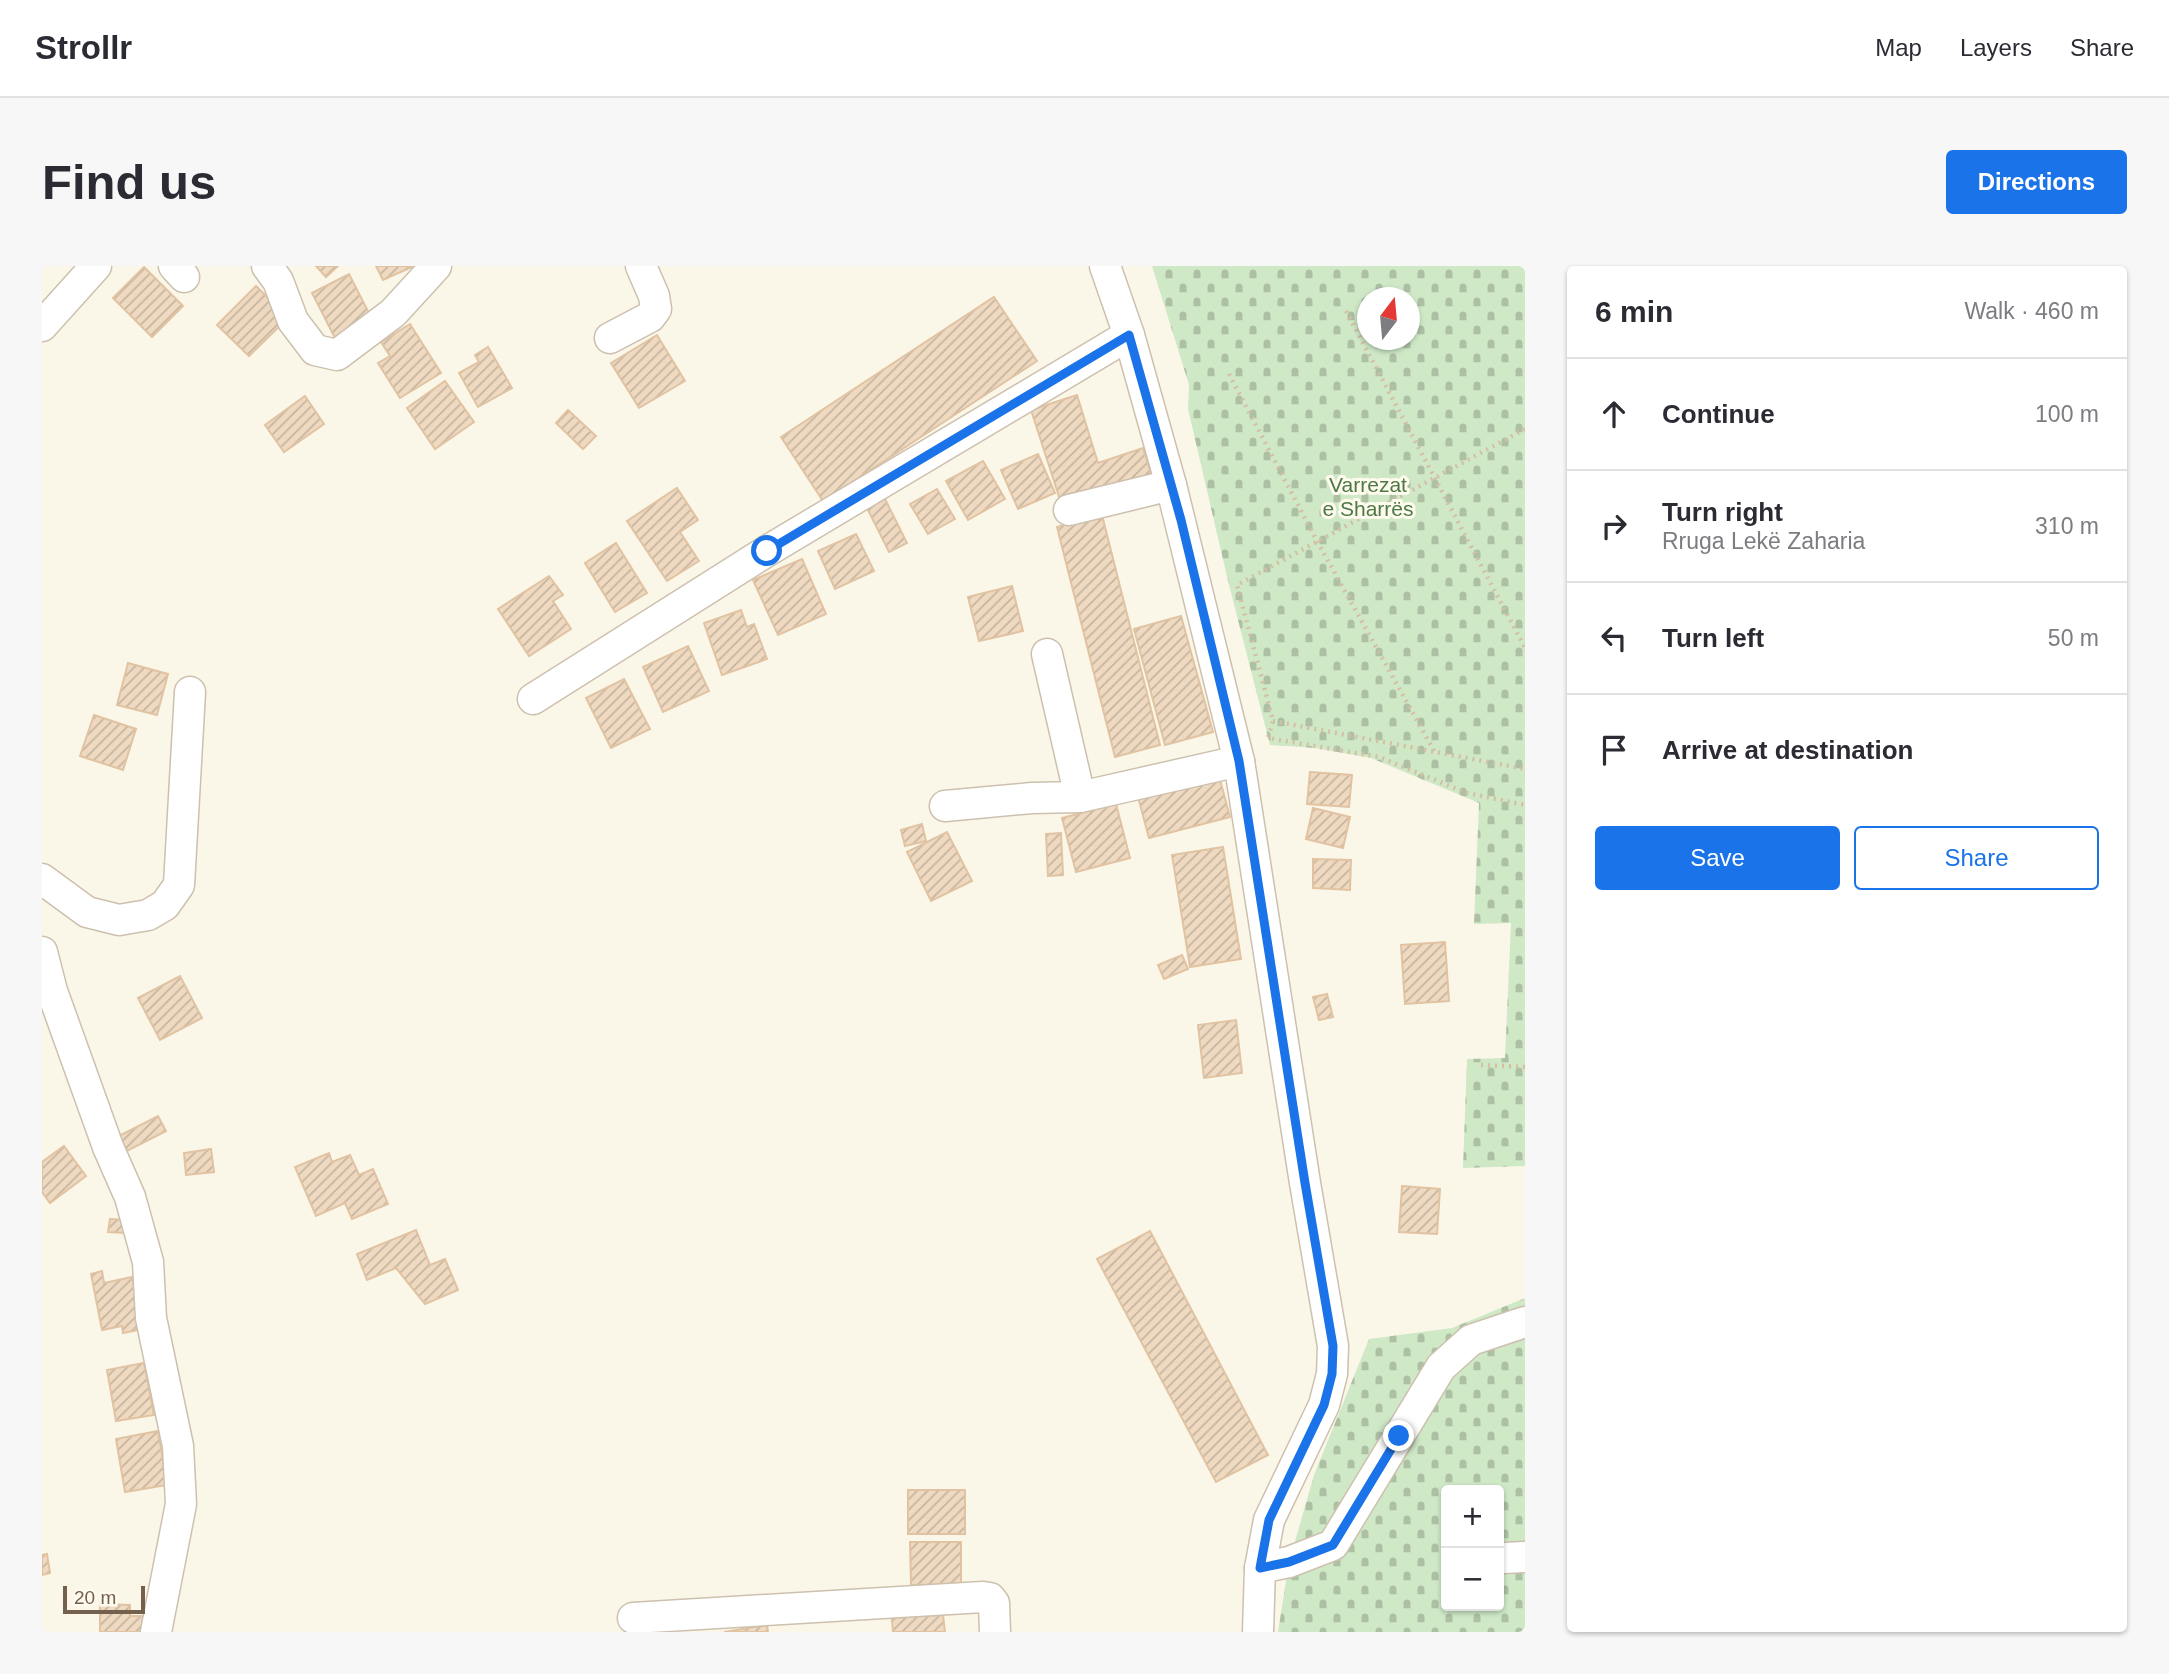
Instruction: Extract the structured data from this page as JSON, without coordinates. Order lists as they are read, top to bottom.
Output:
{
  "parks": ["Varrezat e Sharrës"],
  "scale_bar": "20 m",
  "north": "top",
  "page": {
    "header": "Strollr",
    "nav": ["Map", "Layers", "Share"],
    "buttons": [
      "Directions",
      ["Save", "Share"]
    ],
    "title": "Find us",
    "heading": ["6 min", "Walk · 460 m"],
    "list": [
      ["Continue", "100 m"],
      ["Turn right", "Rruga Lekë Zaharia", "310 m"],
      ["Turn left", "50 m"],
      "Arrive at destination"
    ],
    "map_buttons": ["+", "−"],
    "scale": "20 m"
  }
}
